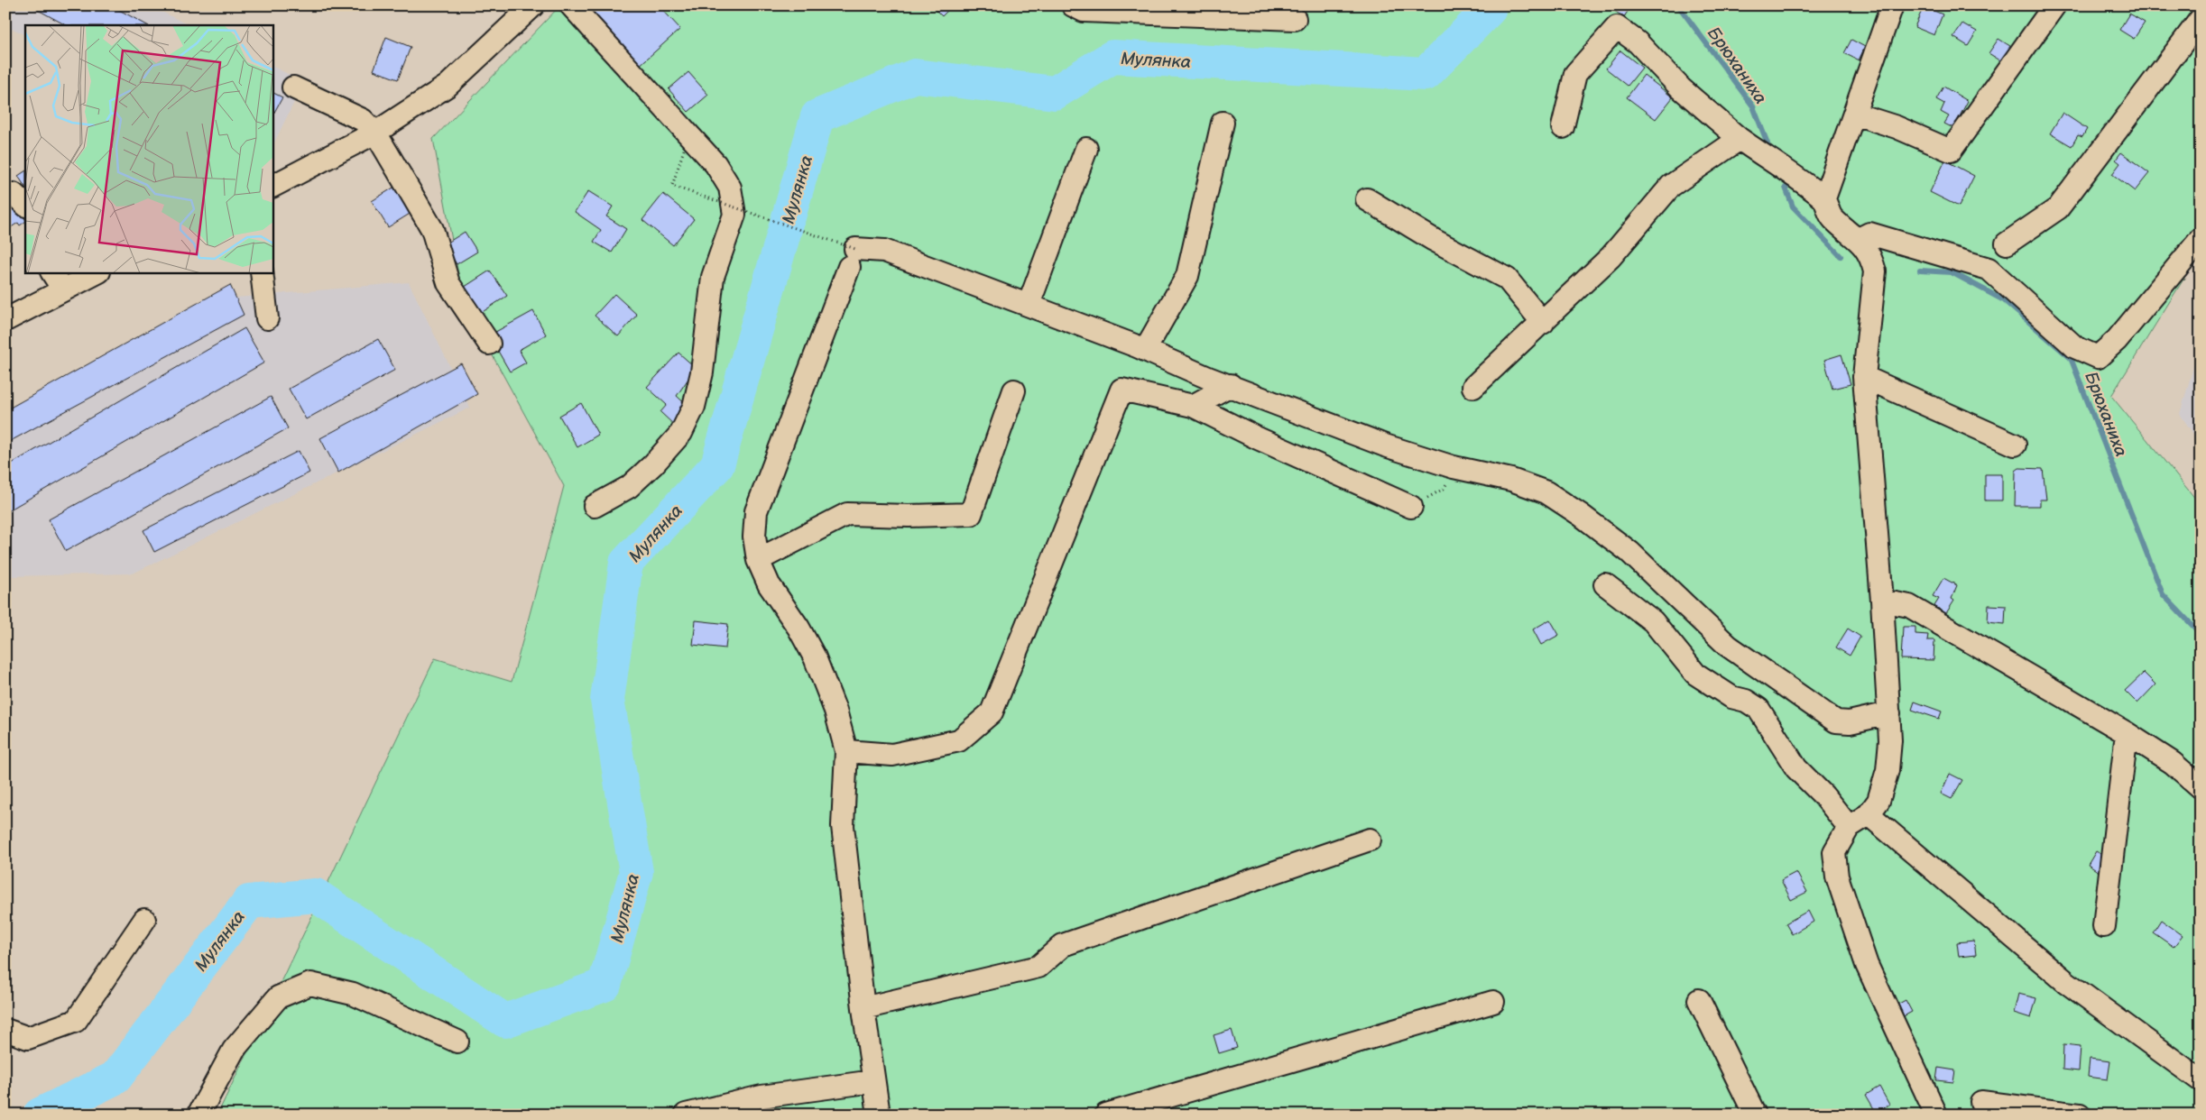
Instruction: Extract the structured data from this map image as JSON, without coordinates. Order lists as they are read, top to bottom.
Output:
{
  "water": ["Мулянка", "Брюханиха"]
}
